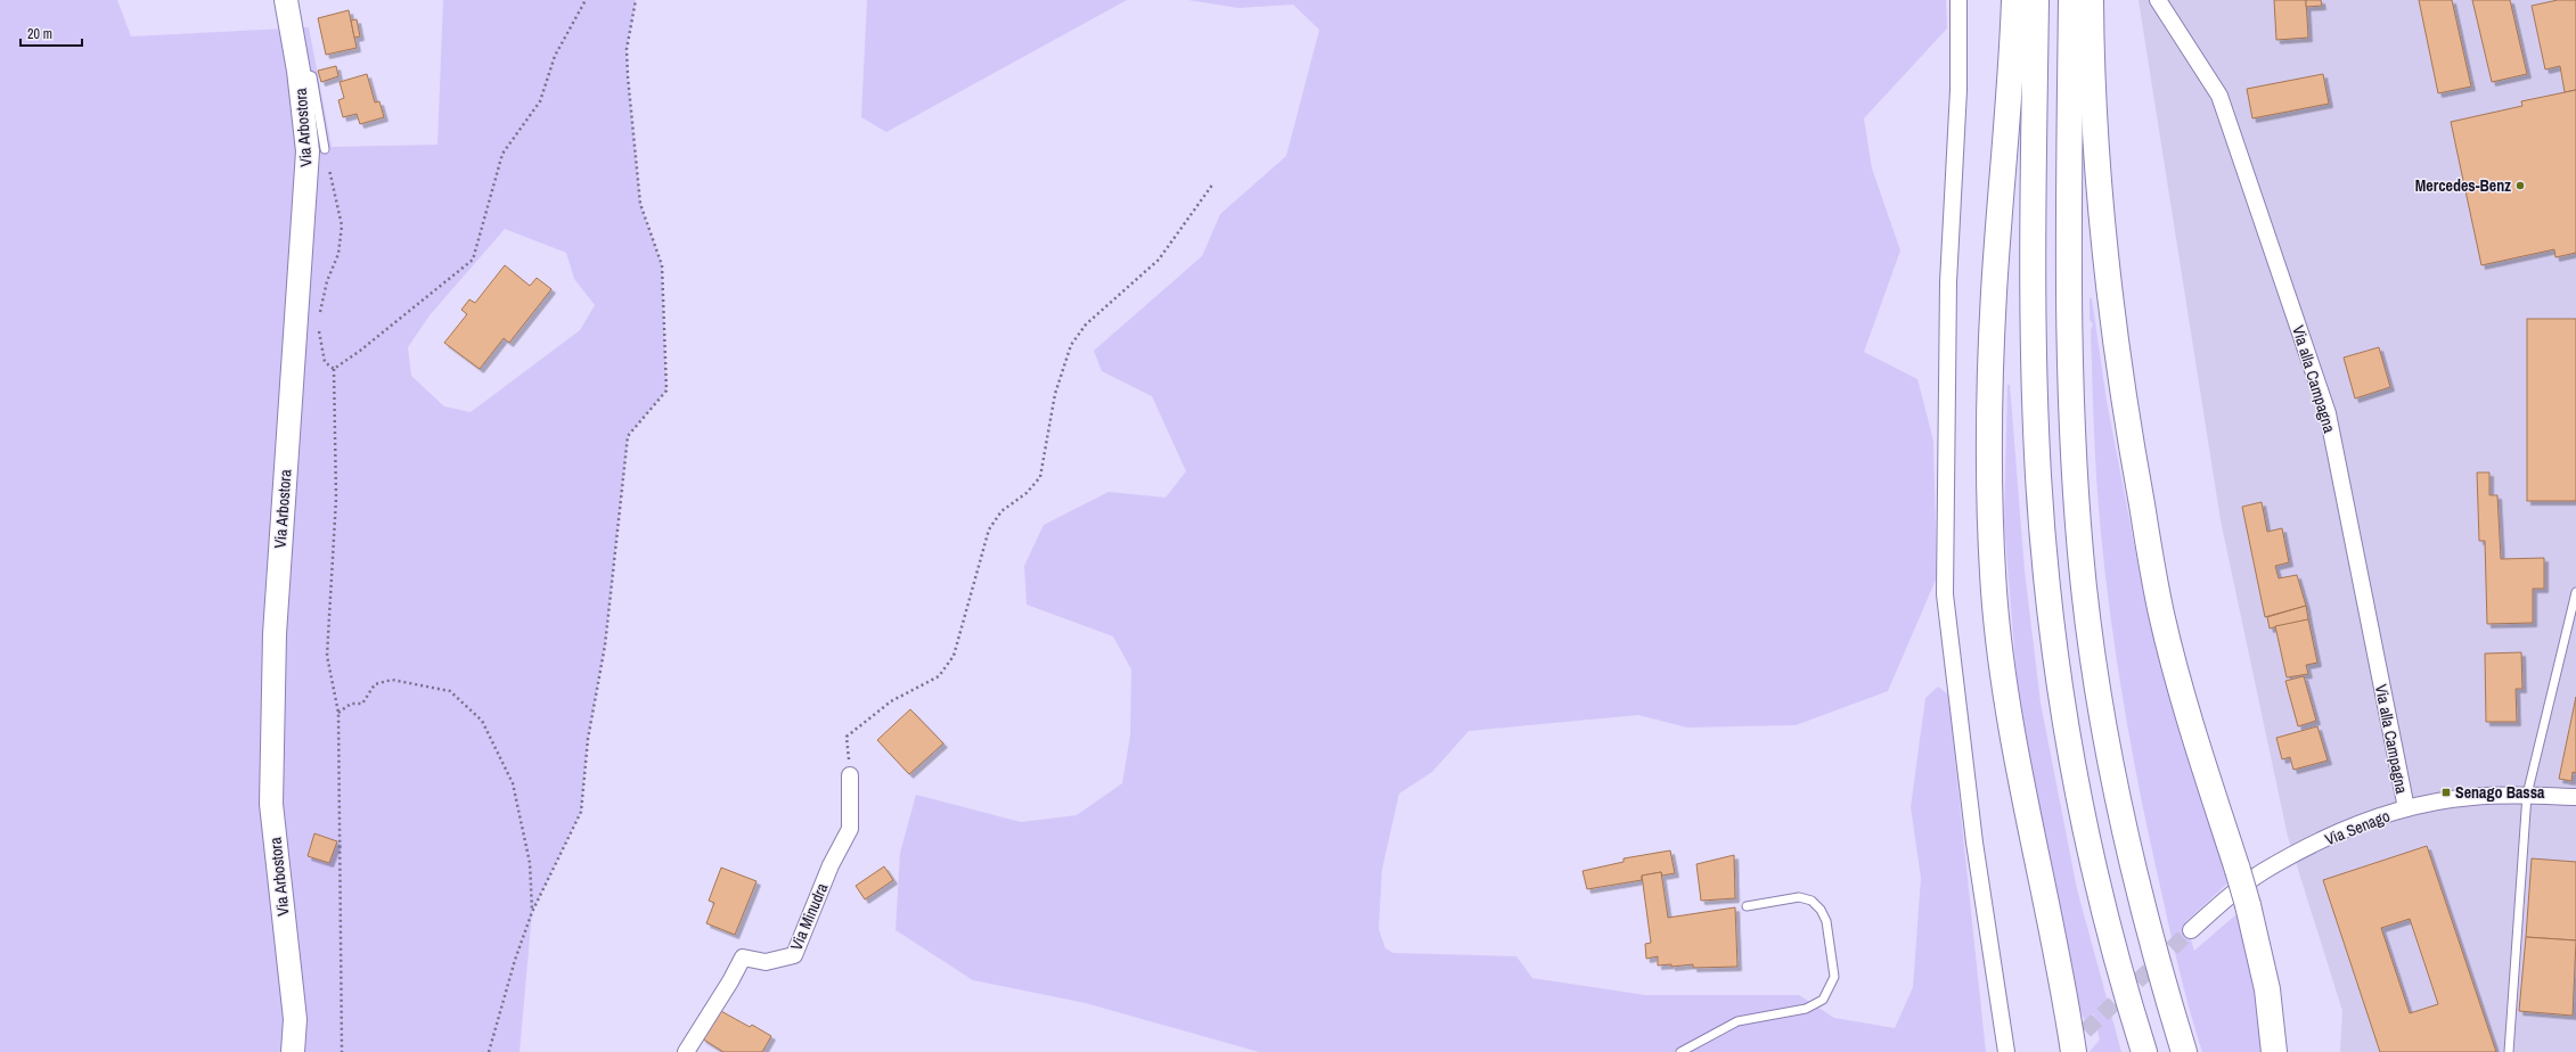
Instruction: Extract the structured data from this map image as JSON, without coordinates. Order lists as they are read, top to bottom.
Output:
{
  "streets": {
    "street": [
      "Via Arbostora",
      "Via alla Campagna",
      "Via Senago",
      "Via Minudra"
    ]
  },
  "crossings": [
    ["Via alla Campagna", "Via Senago"]
  ],
  "places": {
    "other": ["Mercedes-Benz"],
    "transit": ["Senago Bassa"]
  },
  "scale_bar": "20 m"
}
